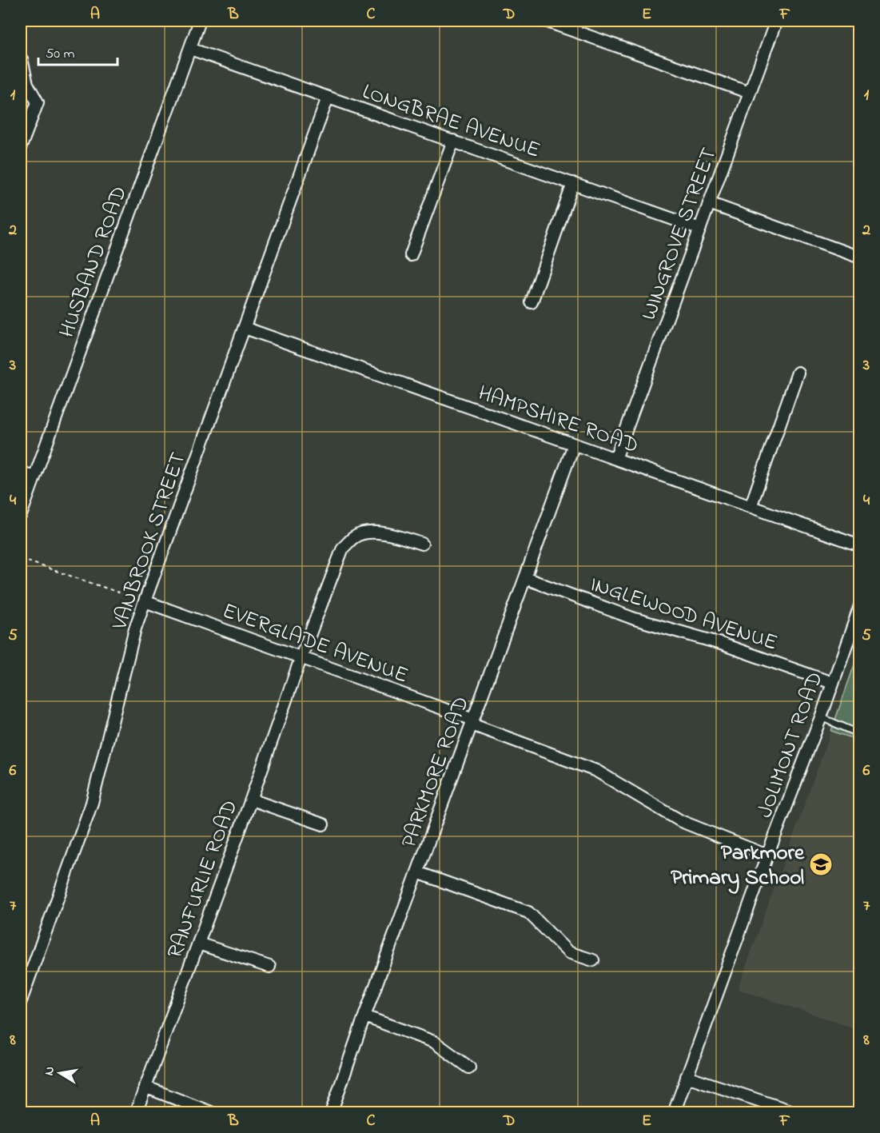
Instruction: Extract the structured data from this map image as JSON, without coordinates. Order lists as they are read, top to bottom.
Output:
{
  "streets": {
    "street": [
      "LONGBRAE AVENUE",
      "WINGROVE STREET",
      "HUSBAND ROAD",
      "HAMPSHIRE ROAD",
      "VANBROOK STREET",
      "INGLEWOOD AVENUE",
      "EVERGLADE AVENUE",
      "JOLIMONT ROAD",
      "PARKMORE ROAD",
      "RANFURLIE ROAD"
    ]
  },
  "crossings": [
    ["LONGBRAE AVENUE", "WINGROVE STREET"],
    ["LONGBRAE AVENUE", "HUSBAND ROAD"],
    ["LONGBRAE AVENUE", "VANBROOK STREET"],
    ["WINGROVE STREET", "HAMPSHIRE ROAD"],
    ["HAMPSHIRE ROAD", "VANBROOK STREET"],
    ["HAMPSHIRE ROAD", "PARKMORE ROAD"],
    ["VANBROOK STREET", "EVERGLADE AVENUE"],
    ["INGLEWOOD AVENUE", "JOLIMONT ROAD"],
    ["INGLEWOOD AVENUE", "PARKMORE ROAD"],
    ["EVERGLADE AVENUE", "JOLIMONT ROAD"],
    ["EVERGLADE AVENUE", "PARKMORE ROAD"],
    ["EVERGLADE AVENUE", "RANFURLIE ROAD"]
  ],
  "places": {
    "school or university": ["Parkmore Primary School"]
  },
  "scale_bar": "50 m",
  "north": "left",
  "grid": {
    "columns": [
      "A",
      "B",
      "C",
      "D",
      "E",
      "F"
    ],
    "rows": [
      "1",
      "2",
      "3",
      "4",
      "5",
      "6",
      "7",
      "8"
    ]
  }
}
